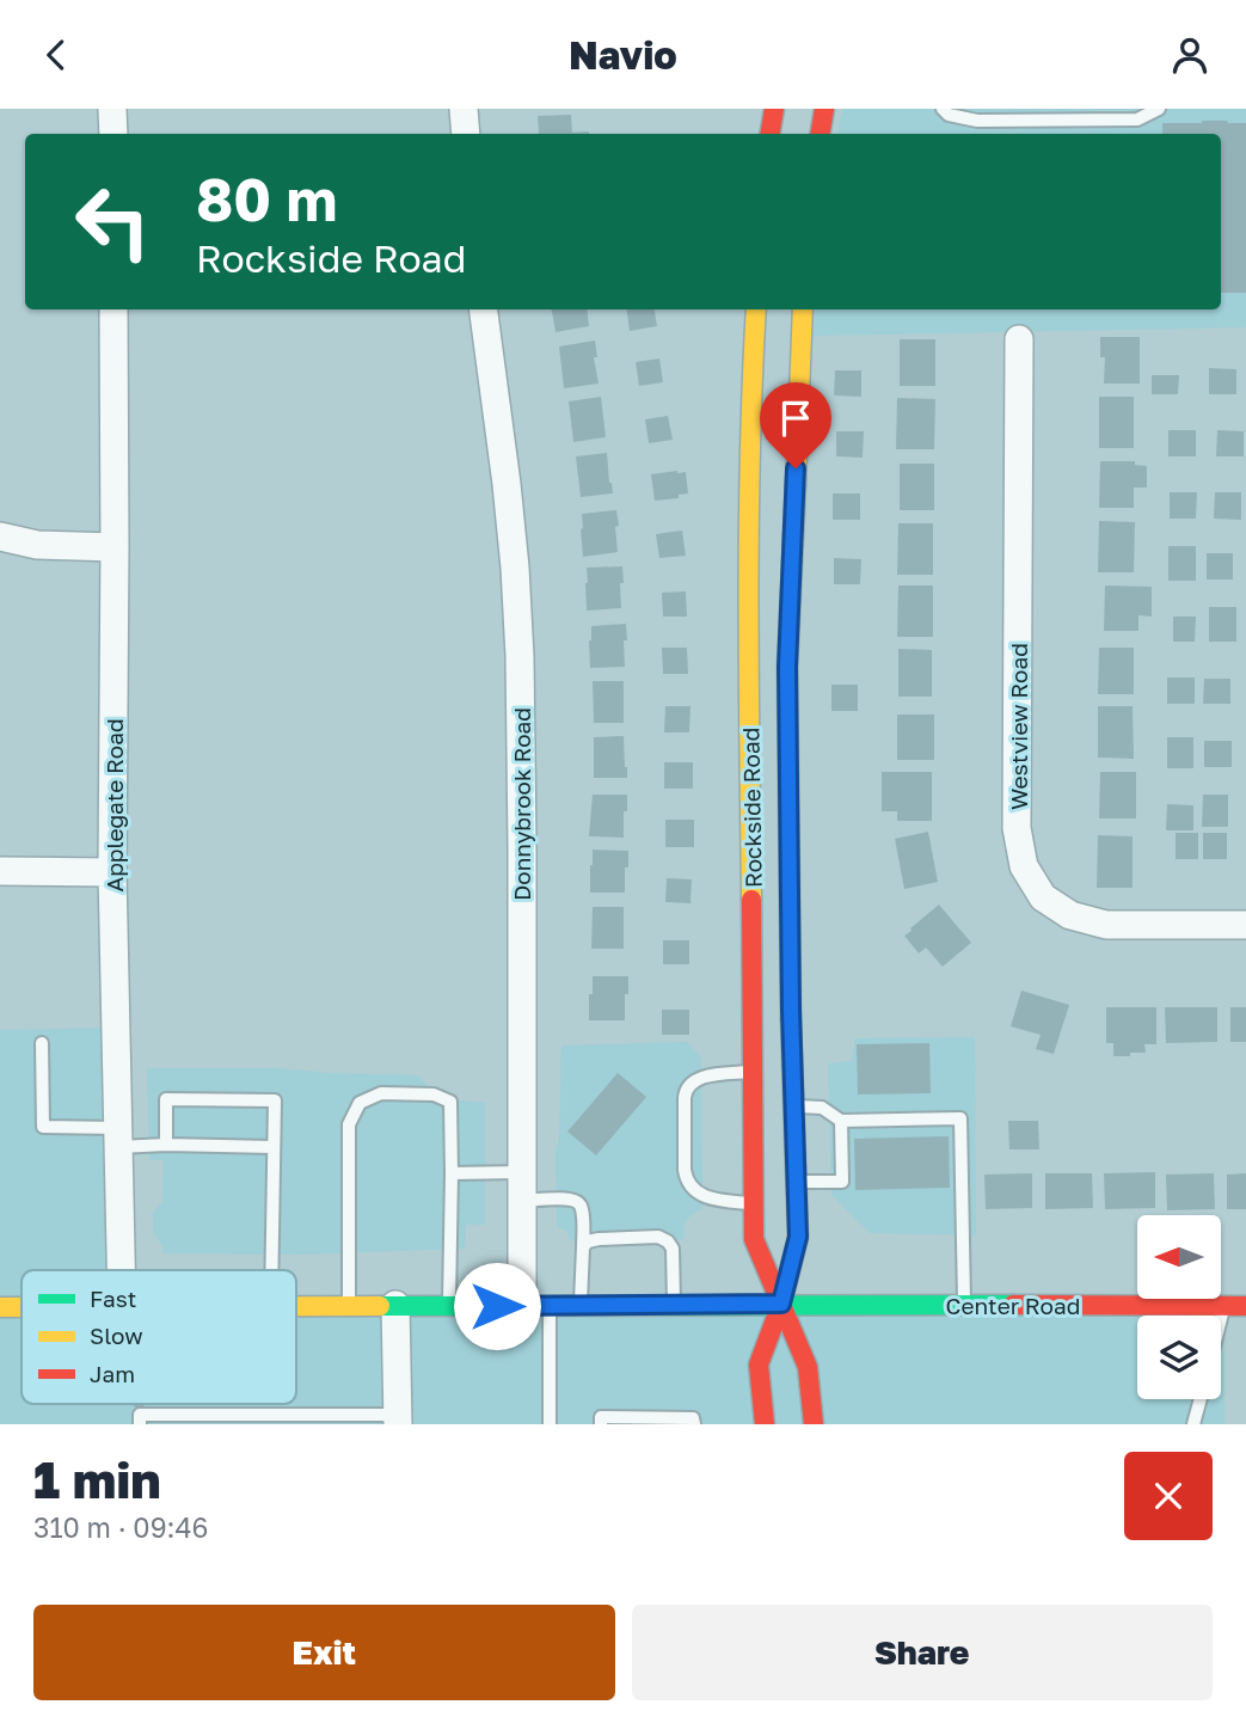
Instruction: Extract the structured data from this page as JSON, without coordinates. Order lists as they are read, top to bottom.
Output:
{
  "streets": {
    "main road": ["Rockside Road", "Center Road"],
    "street": ["Westview Road", "Donnybrook Road", "Applegate Road"]
  },
  "crossings": [
    ["Donnybrook Road", "Center Road"],
    ["Rockside Road", "Center Road"]
  ],
  "legend": ["Fast", "Slow", "Jam"],
  "north": "left",
  "page": {
    "header": "Navio",
    "turn": ["80 m", "Rockside Road"],
    "heading": ["1 min", "310 m · 09:46"],
    "buttons": ["Exit", "Share"]
  }
}
